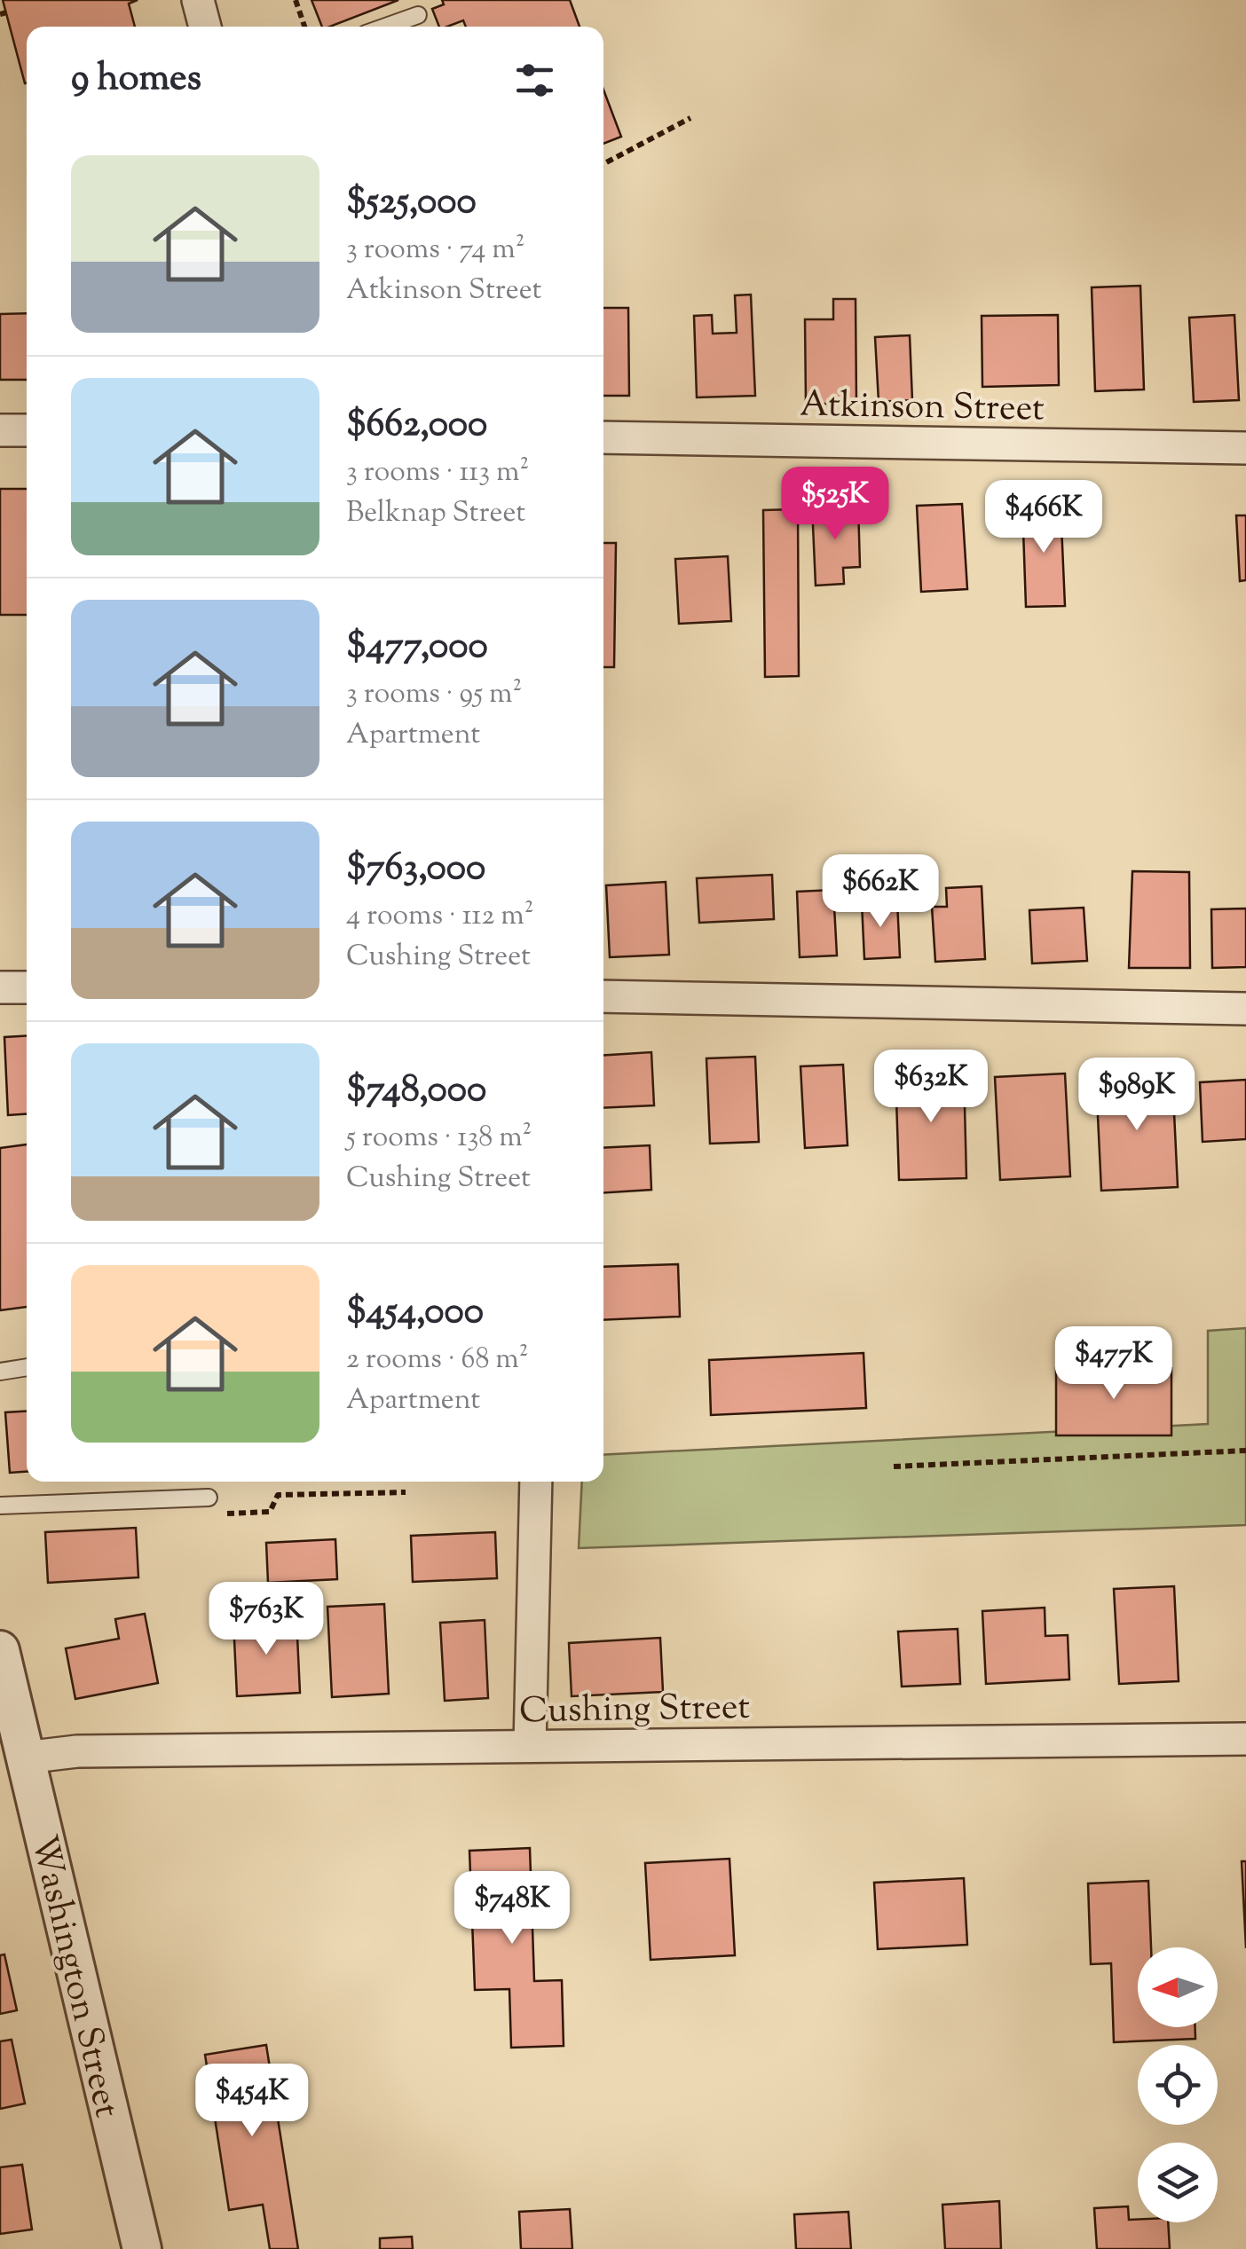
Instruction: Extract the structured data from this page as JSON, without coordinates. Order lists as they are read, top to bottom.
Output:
{
  "streets": {
    "street": ["Atkinson Street", "Cushing Street", "Washington Street"]
  },
  "crossings": [
    ["Cushing Street", "Washington Street"]
  ],
  "north": "left",
  "page": {
    "heading": "9 homes",
    "list": [
      {
        "name": "$525,000",
        "note": "3 rooms · 74 m² · Atkinson Street"
      },
      {
        "name": "$662,000",
        "note": "3 rooms · 113 m² · Belknap Street"
      },
      {
        "name": "$477,000",
        "note": "3 rooms · 95 m² · Apartment"
      },
      {
        "name": "$763,000",
        "note": "4 rooms · 112 m² · Cushing Street"
      },
      {
        "name": "$748,000",
        "note": "5 rooms · 138 m² · Cushing Street"
      },
      {
        "name": "$454,000",
        "note": "2 rooms · 68 m² · Apartment"
      }
    ],
    "price": [
      "$525K",
      "$466K",
      "$662K",
      "$632K",
      "$989K",
      "$477K",
      "$763K",
      "$748K",
      "$454K"
    ]
  }
}
